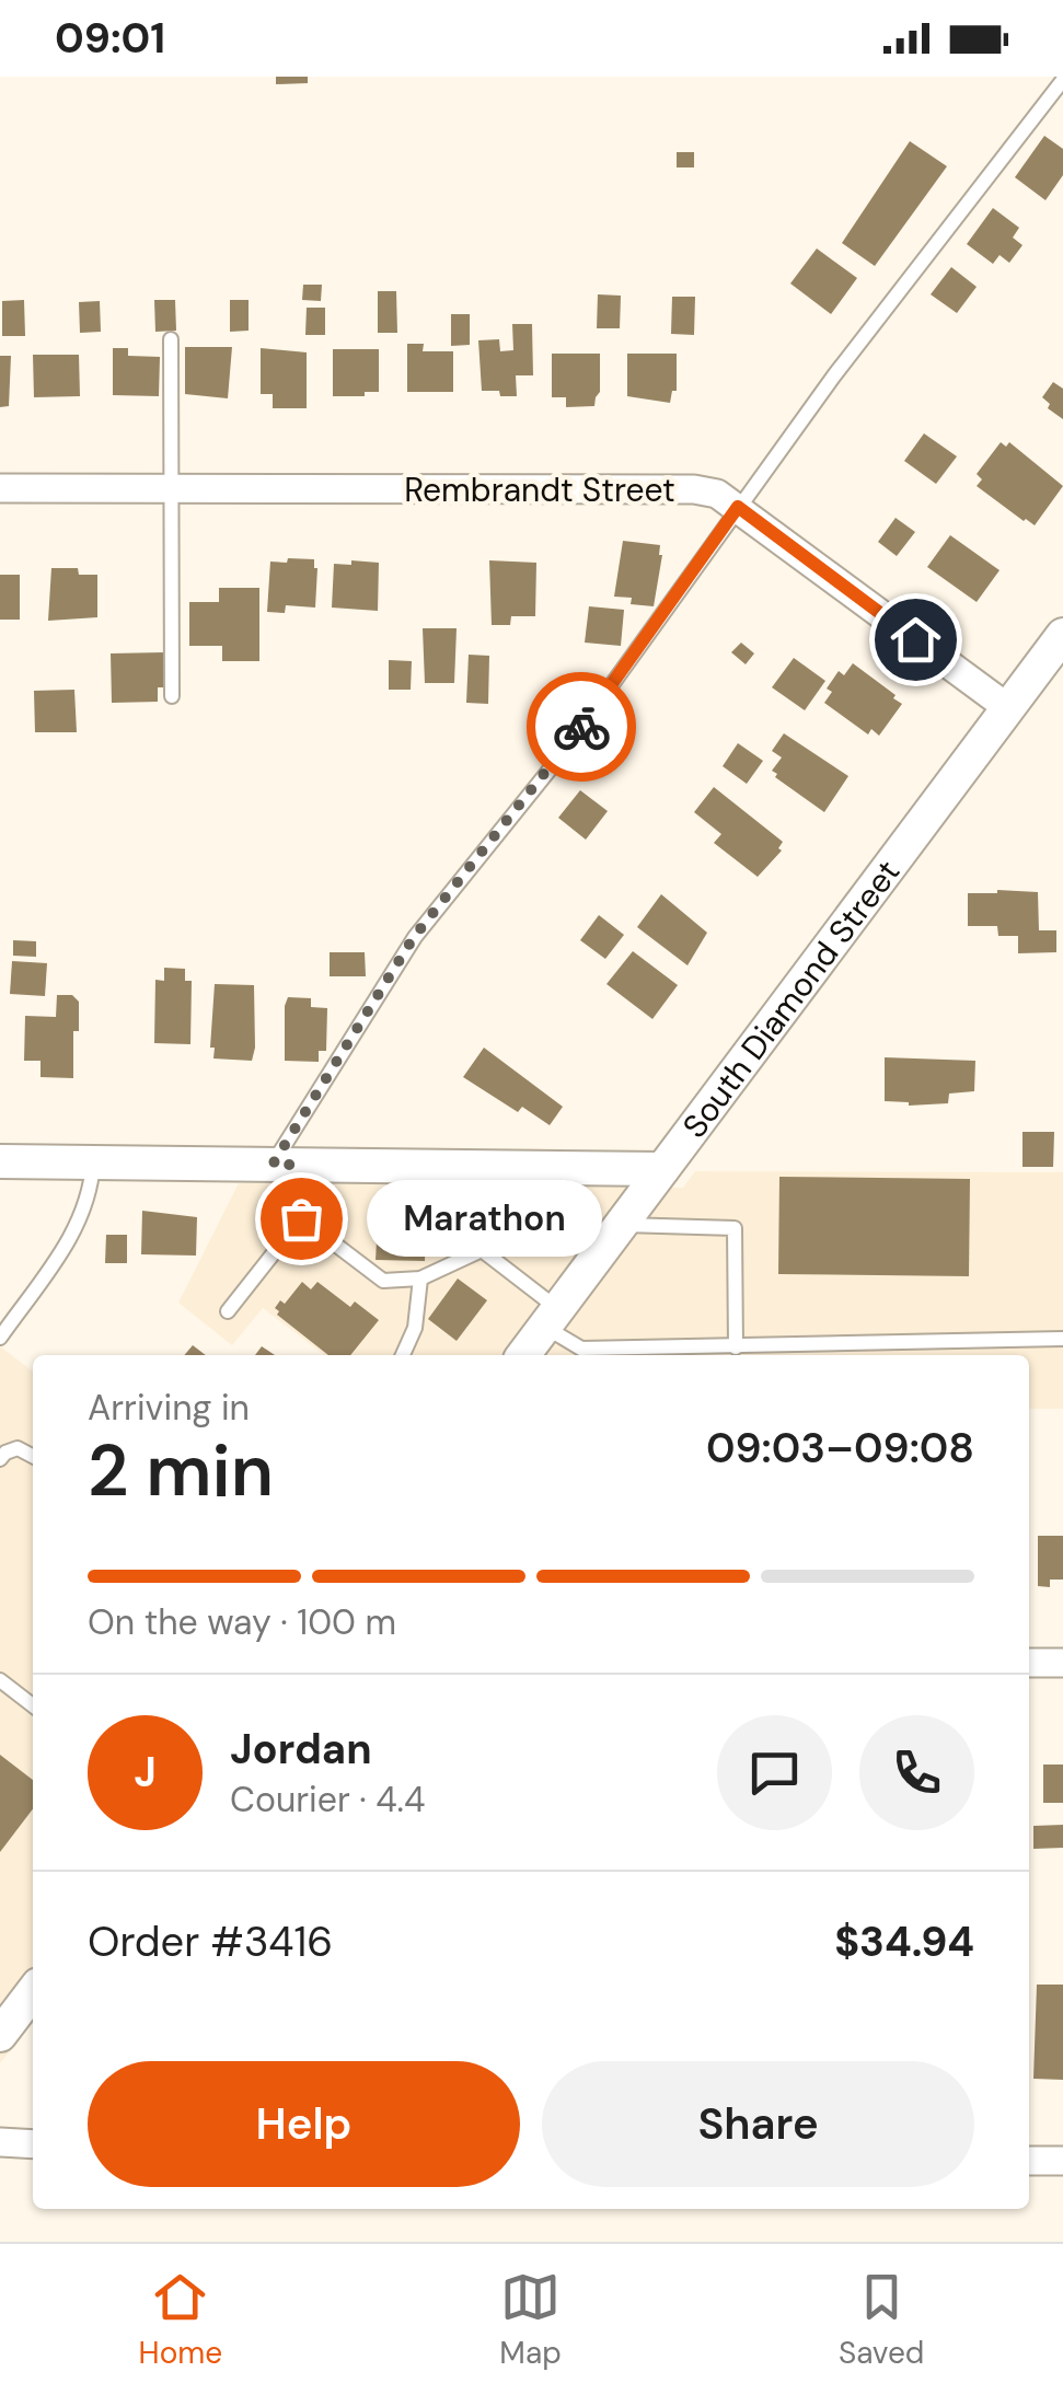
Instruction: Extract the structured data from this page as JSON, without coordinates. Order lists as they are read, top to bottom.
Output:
{
  "streets": {
    "street": ["Rembrandt Street", "South Diamond Street"]
  },
  "crossings": [
    ["Rembrandt Street", "South Diamond Street"]
  ],
  "places": ["Marathon"],
  "page": {
    "status": "09:01",
    "bubble": "Marathon",
    "heading": ["2 min", "Arriving in", "09:03–09:08"],
    "panel": [
      "Jordan",
      "Courier · 4.4",
      "Order #3416",
      "$34.94"
    ],
    "bar": "On the way · 100 m",
    "round": "J",
    "buttons": ["Help", "Share"],
    "tabs": ["Home", "Map", "Saved"]
  }
}
